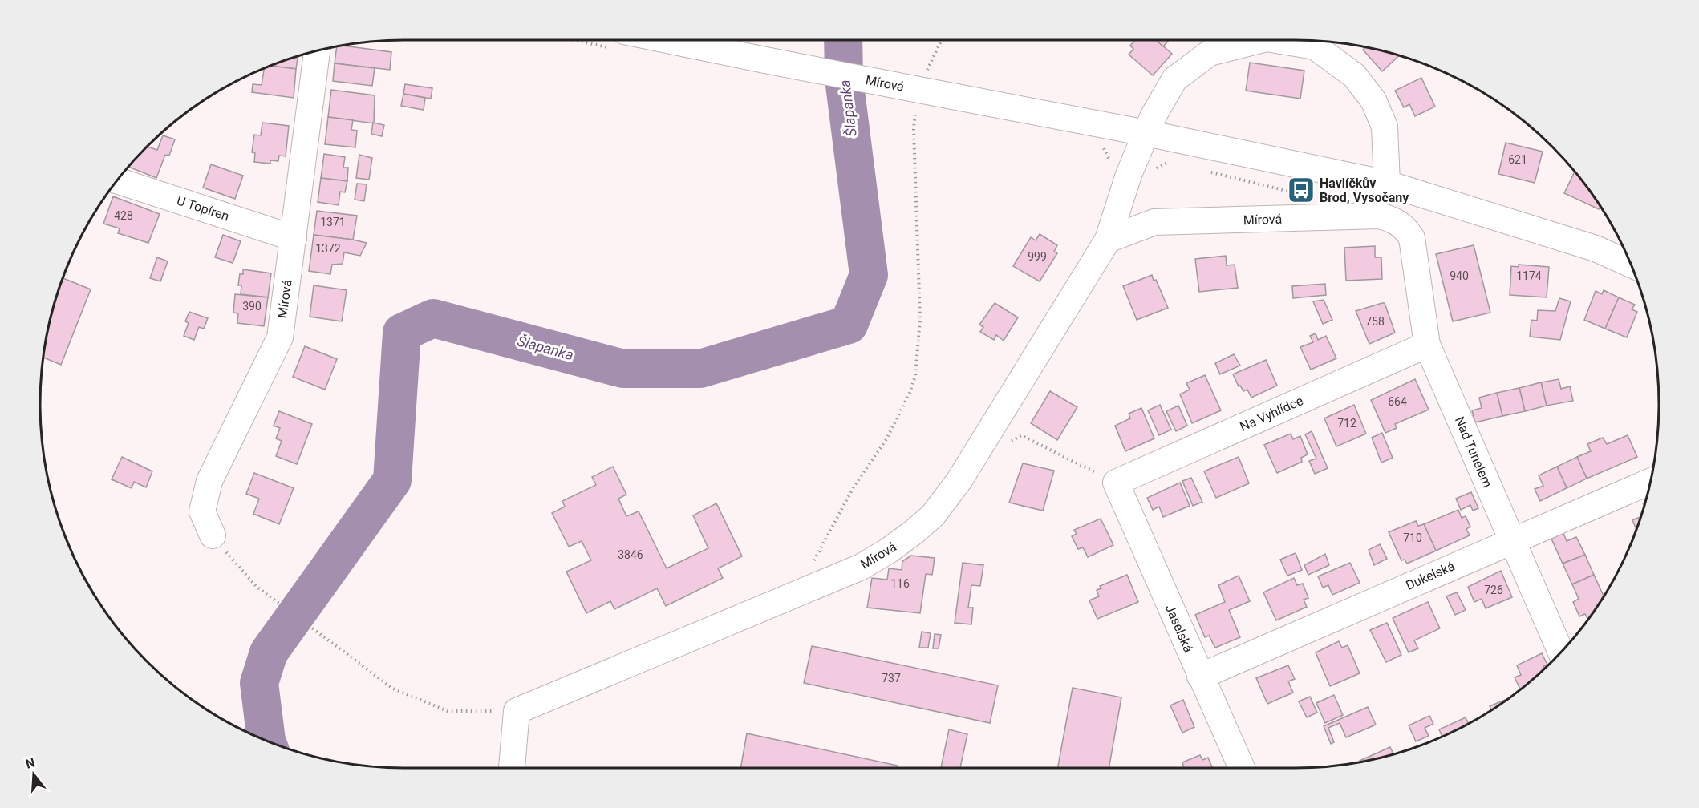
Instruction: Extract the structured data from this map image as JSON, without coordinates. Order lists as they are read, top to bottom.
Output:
{
  "streets": {
    "street": [
      "Mírová",
      "U Topíren",
      "Na Vyhlídce",
      "Nad Tunelem",
      "Dukelská",
      "Jaselská"
    ]
  },
  "crossings": [
    ["Mírová", "U Topíren"],
    ["Mírová", "Nad Tunelem"],
    ["Na Vyhlídce", "Nad Tunelem"],
    ["Na Vyhlídce", "Jaselská"],
    ["Nad Tunelem", "Dukelská"],
    ["Dukelská", "Jaselská"]
  ],
  "water": ["Šlapanka"],
  "places": {
    "bus stop": ["Havlíčkův Brod, Vysočany"]
  },
  "house_numbers": [
    "621",
    "428",
    "1371",
    "1372",
    "999",
    "940",
    "1174",
    "390",
    "758",
    "664",
    "712",
    "710",
    "3846",
    "116",
    "726",
    "737"
  ],
  "north": "top"
}
